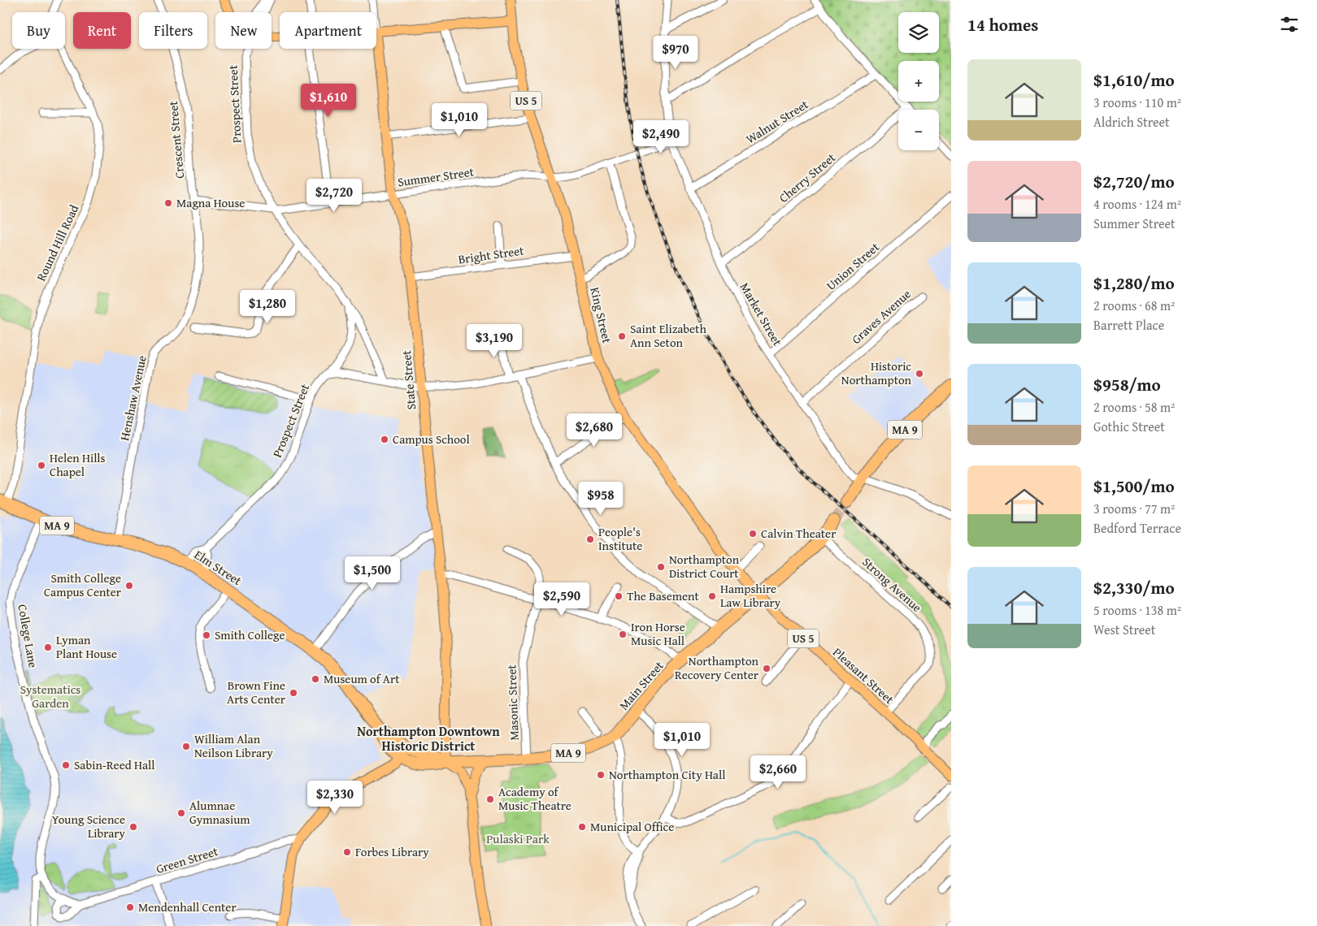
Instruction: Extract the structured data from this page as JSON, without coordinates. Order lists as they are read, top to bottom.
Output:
{
  "streets": {
    "highway": ["MA 9", "Elm Street", "Main Street"],
    "main road": [
      "US 5",
      "King Street",
      "State Street",
      "Pleasant Street"
    ],
    "street": [
      "Prospect Street",
      "Walnut Street",
      "Crescent Street",
      "Summer Street",
      "Cherry Street",
      "Round Hill Road",
      "Bright Street",
      "Union Street",
      "Market Street",
      "Graves Avenue",
      "Henshaw Avenue",
      "Strong Avenue",
      "College Lane",
      "Masonic Street",
      "Green Street"
    ]
  },
  "crossings": [
    ["Prospect Street", "Summer Street"],
    ["Prospect Street", "Elm Street"],
    ["Walnut Street", "Market Street"],
    ["Crescent Street", "Henshaw Avenue"],
    ["Summer Street", "Market Street"],
    ["Summer Street", "King Street"],
    ["Summer Street", "State Street"],
    ["Cherry Street", "Market Street"],
    ["Round Hill Road", "Elm Street"],
    ["Bright Street", "King Street"],
    ["Bright Street", "State Street"],
    ["Union Street", "Market Street"],
    ["Market Street", "Graves Avenue"],
    ["Market Street", "MA 9"],
    ["King Street", "Pleasant Street"],
    ["King Street", "Main Street"],
    ["State Street", "Main Street"],
    ["Henshaw Avenue", "Elm Street"],
    ["Elm Street", "College Lane"],
    ["Elm Street", "Main Street"],
    ["Strong Avenue", "Pleasant Street"],
    ["Strong Avenue", "Main Street"],
    ["Pleasant Street", "Main Street"],
    ["Main Street", "Masonic Street"]
  ],
  "districts": ["Northampton Downtown Historic District"],
  "parks": ["Systematics Garden", "Pulaski Park"],
  "places": [
    "Magna House",
    "Saint Elizabeth Ann Seton",
    "Historic Northampton",
    "Campus School",
    "Helen Hills Chapel",
    "Calvin Theater",
    "People's Institute",
    "Northampton District Court",
    "Smith College Campus Center",
    "The Basement",
    "Hampshire Law Library",
    "Iron Horse Music Hall",
    "Smith College",
    "Lyman Plant House",
    "Northampton Recovery Center",
    "Museum of Art",
    "Brown Fine Arts Center",
    "William Alan Neilson Library",
    "Sabin-Reed Hall",
    "Northampton City Hall",
    "Academy of Music Theatre",
    "Alumnae Gymnasium",
    "Young Science Library",
    "Municipal Office",
    "Forbes Library",
    "Mendenhall Center"
  ],
  "page": {
    "heading": "14 homes",
    "map_buttons": ["+", "−"],
    "chip": [
      "Buy",
      "Rent",
      "Filters",
      "New",
      "Apartment"
    ],
    "price": [
      "$970",
      "$1,610",
      "$1,010",
      "$2,490",
      "$2,720",
      "$1,280",
      "$3,190",
      "$2,680",
      "$958",
      "$1,500",
      "$2,590",
      "$1,010",
      "$2,660",
      "$2,330"
    ],
    "list": [
      {
        "name": "$1,610/mo",
        "note": "3 rooms · 110 m² · Aldrich Street"
      },
      {
        "name": "$2,720/mo",
        "note": "4 rooms · 124 m² · Summer Street"
      },
      {
        "name": "$1,280/mo",
        "note": "2 rooms · 68 m² · Barrett Place"
      },
      {
        "name": "$958/mo",
        "note": "2 rooms · 58 m² · Gothic Street"
      },
      {
        "name": "$1,500/mo",
        "note": "3 rooms · 77 m² · Bedford Terrace"
      },
      {
        "name": "$2,330/mo",
        "note": "5 rooms · 138 m² · West Street"
      }
    ]
  }
}
